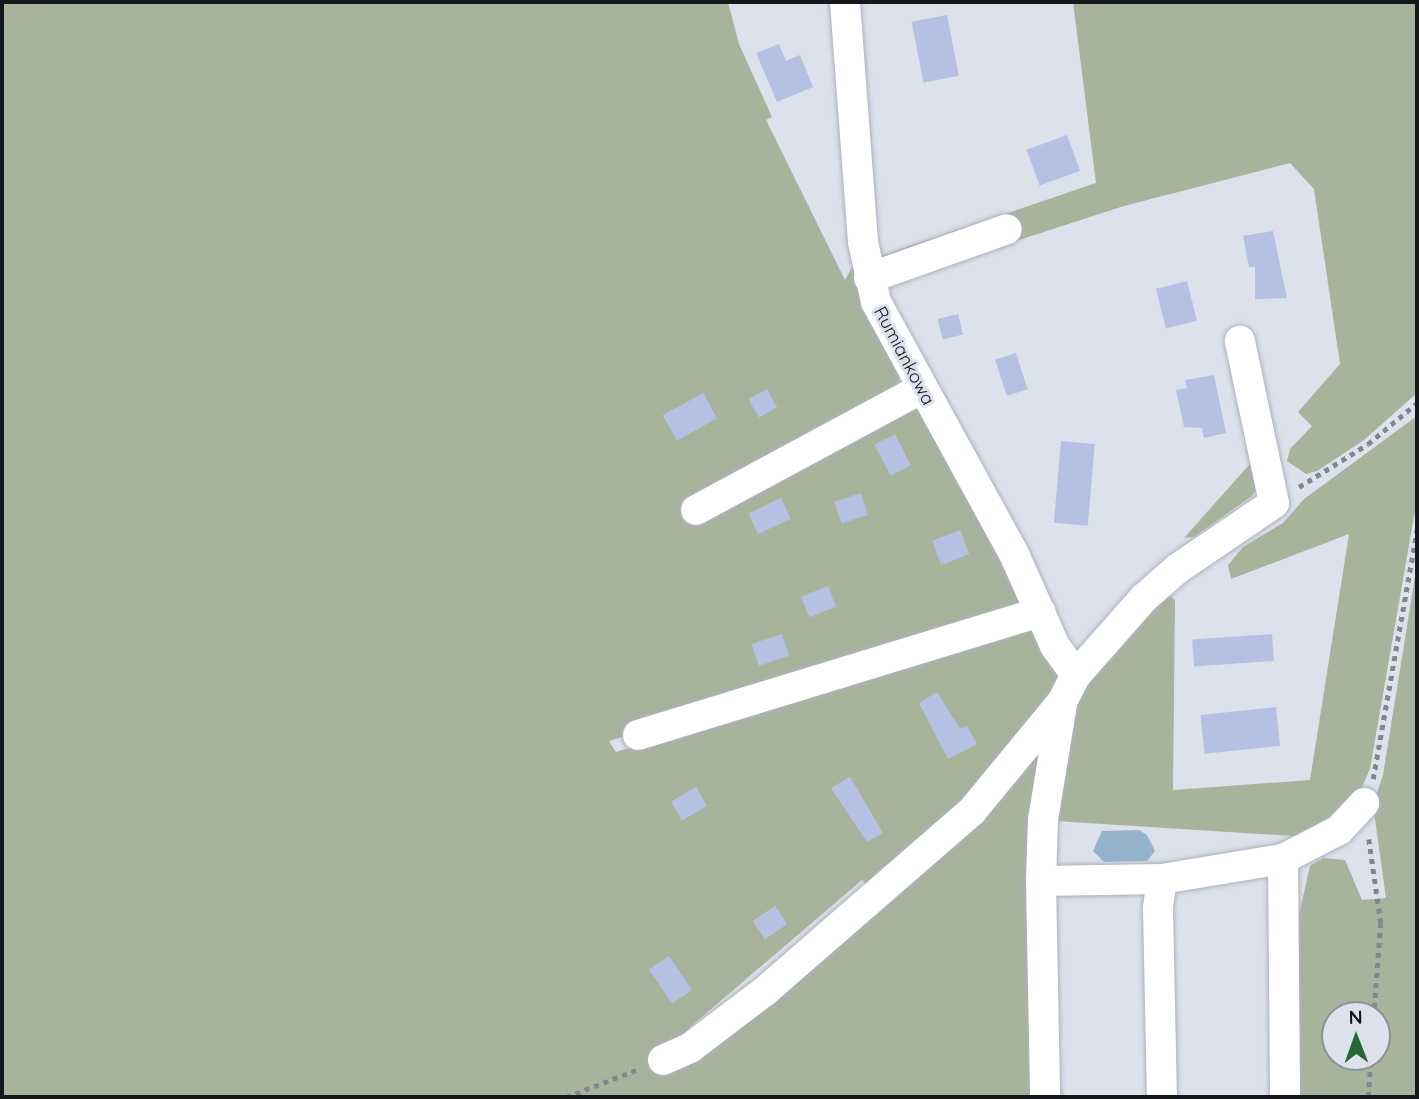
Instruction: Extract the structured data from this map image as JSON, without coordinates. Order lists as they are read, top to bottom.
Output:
{
  "streets": {
    "street": ["Rumiankowa"]
  },
  "north": "top"
}
